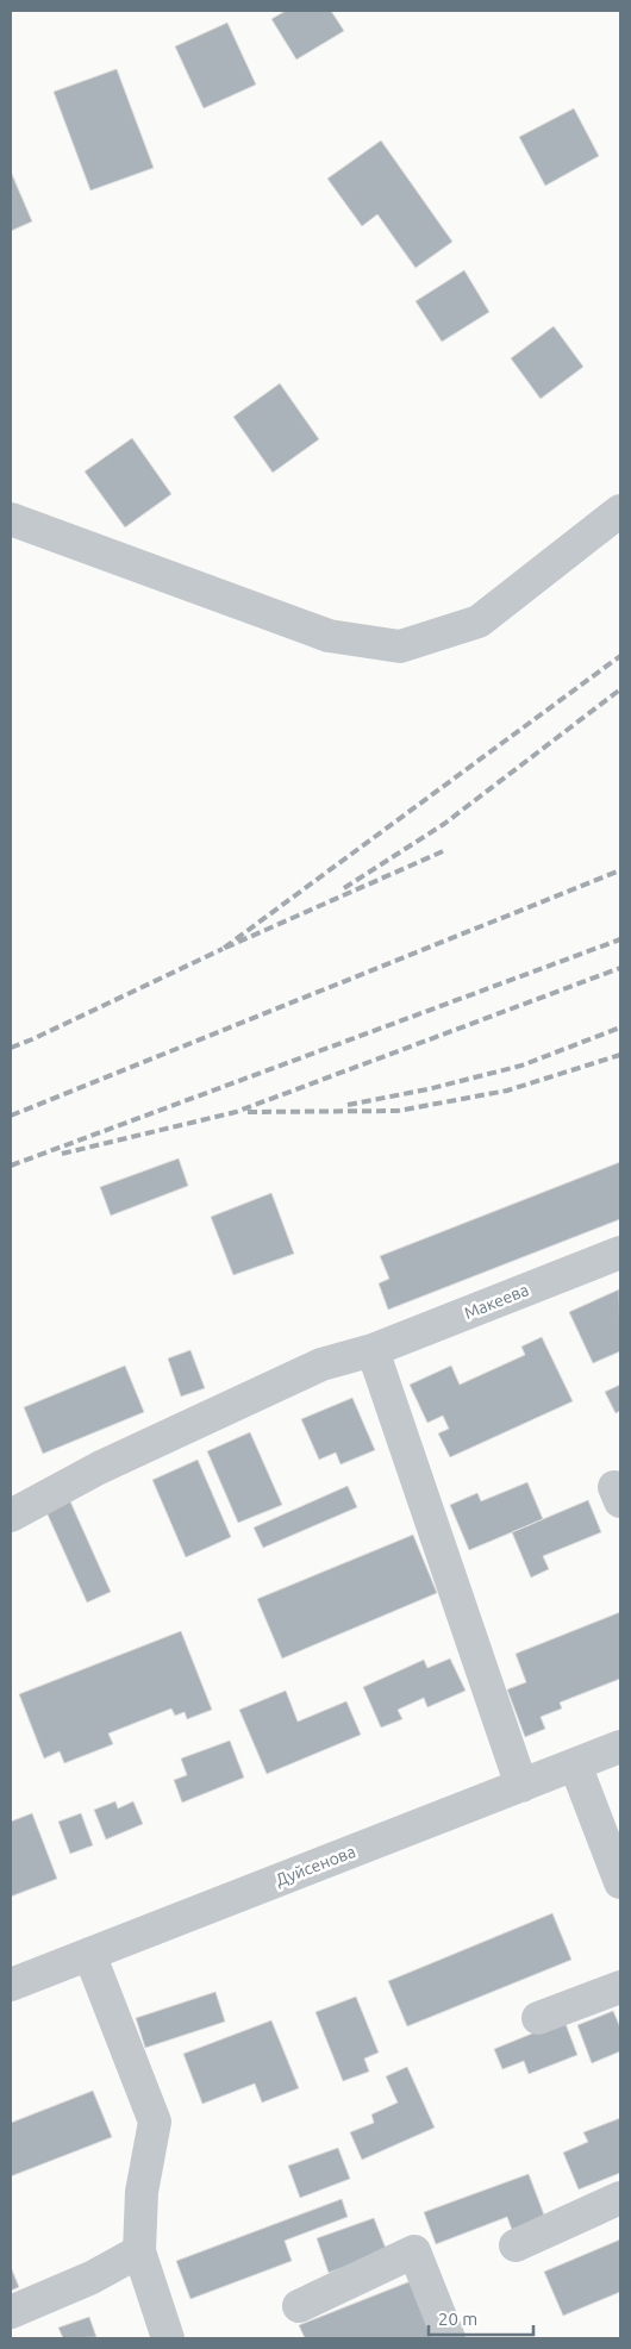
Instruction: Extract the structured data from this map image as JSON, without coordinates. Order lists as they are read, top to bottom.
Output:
{
  "streets": {
    "street": ["Макеева", "Дуйсенова"]
  },
  "scale_bar": "20 m"
}
